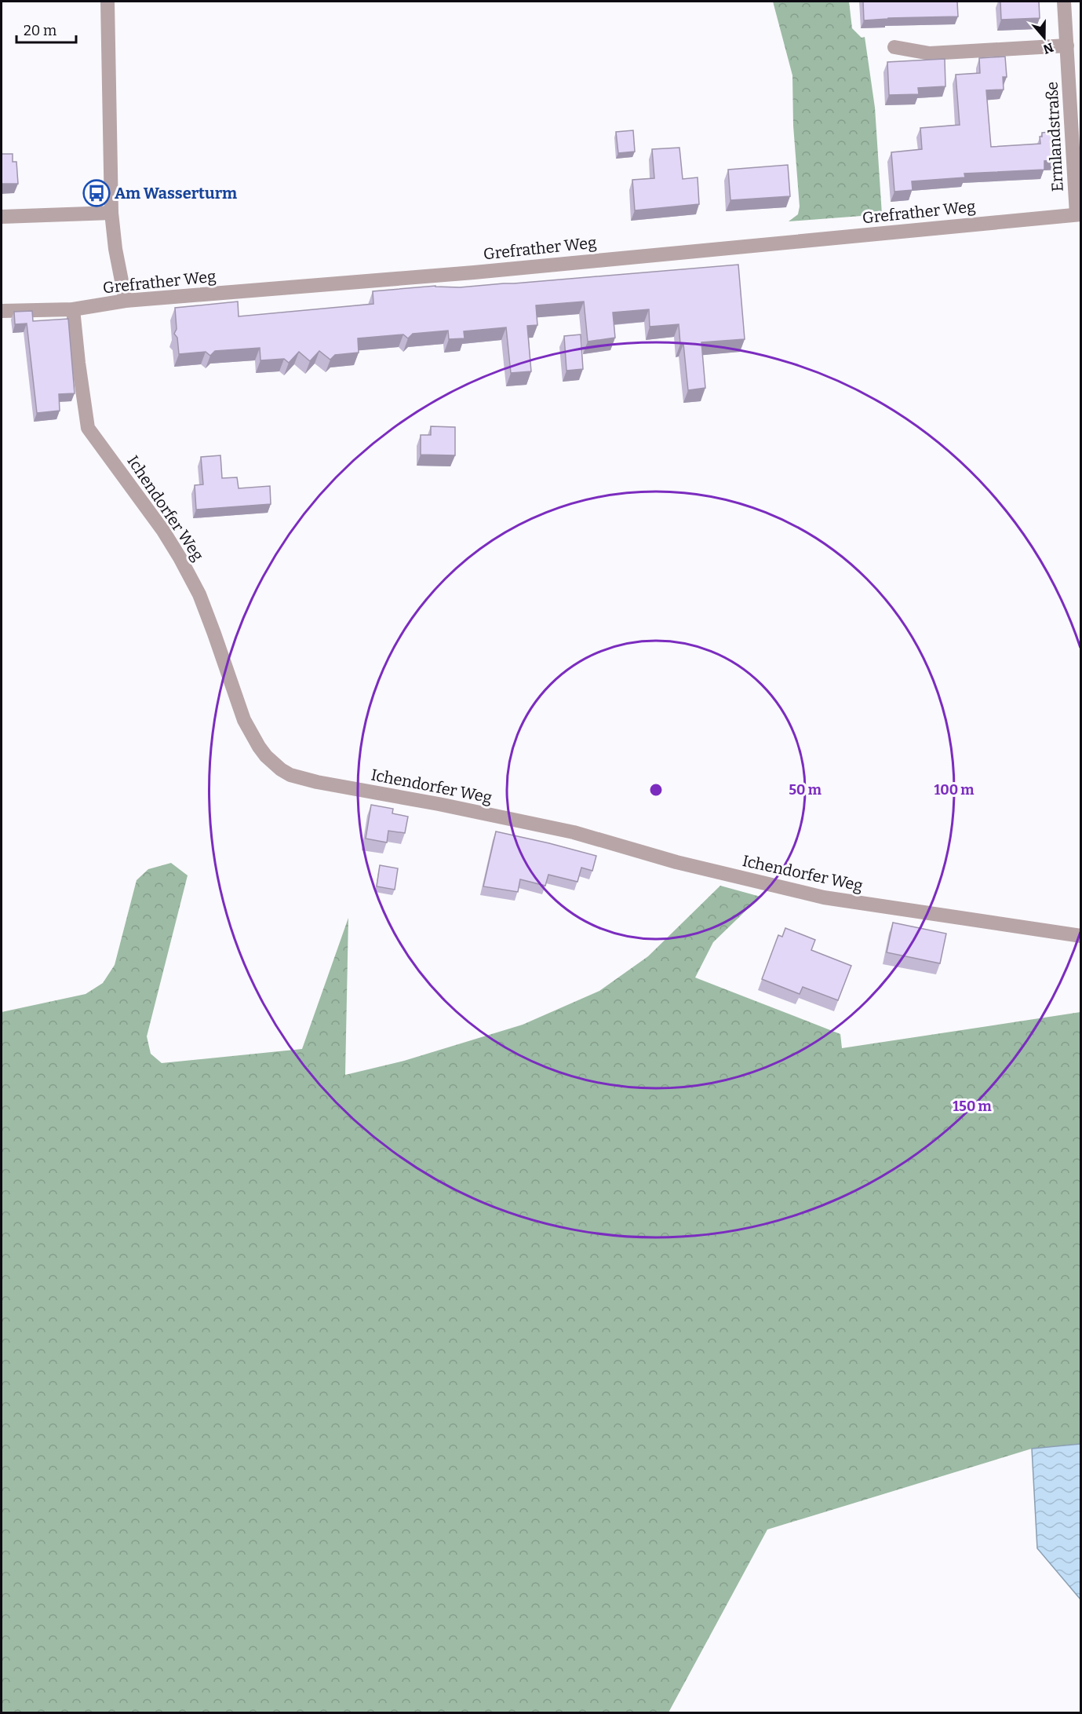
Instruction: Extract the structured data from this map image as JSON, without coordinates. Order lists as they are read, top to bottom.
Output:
{
  "streets": {
    "street": ["Ermlandstraße", "Grefrather Weg", "Ichendorfer Weg"]
  },
  "crossings": [
    ["Ermlandstraße", "Grefrather Weg"],
    ["Grefrather Weg", "Ichendorfer Weg"]
  ],
  "places": {
    "bus stop": ["Am Wasserturm"]
  },
  "scale_bar": "20 m",
  "north": "bottom",
  "rings": ["50 m", "100 m", "150 m"]
}
